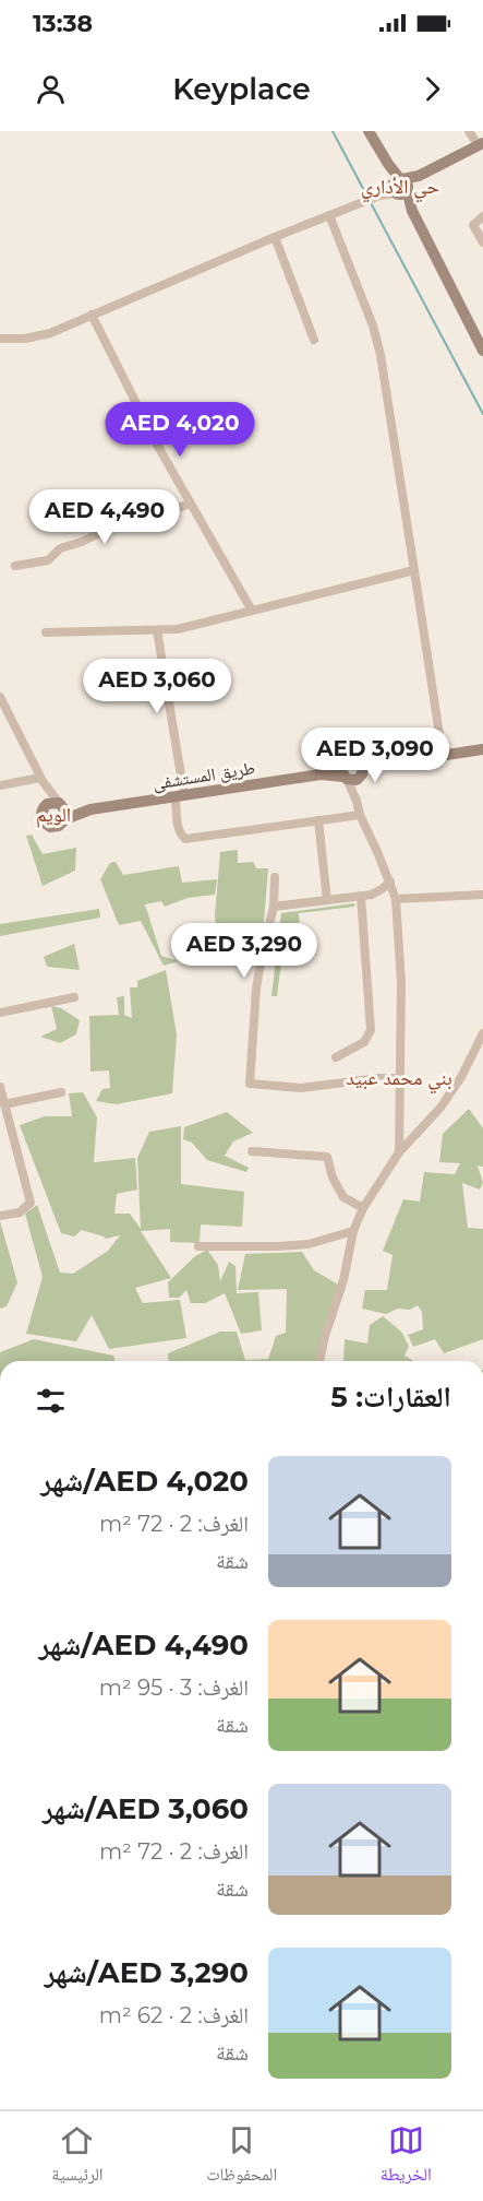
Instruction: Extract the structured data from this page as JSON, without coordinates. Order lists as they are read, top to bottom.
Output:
{
  "streets": {
    "street": ["طريق المستشفى"]
  },
  "districts": ["حي الأداري", "الويم", "بني محمد عبيد"],
  "page": {
    "status": "13:38",
    "header": "Keyplace",
    "price": [
      "AED 4,020",
      "AED 4,490",
      "AED 3,060",
      "AED 3,090",
      "AED 3,290"
    ],
    "heading": "العقارات: 5",
    "list": [
      {
        "name": "AED 4,020/شهر",
        "note": "الغرف: 2 · 72 m² · شقة"
      },
      {
        "name": "AED 4,490/شهر",
        "note": "الغرف: 3 · 95 m² · شقة"
      },
      {
        "name": "AED 3,060/شهر",
        "note": "الغرف: 2 · 72 m² · شقة"
      },
      {
        "name": "AED 3,290/شهر",
        "note": "الغرف: 2 · 62 m² · شقة"
      }
    ],
    "tabs": ["الخريطة", "المحفوظات", "الرئيسية"]
  }
}
